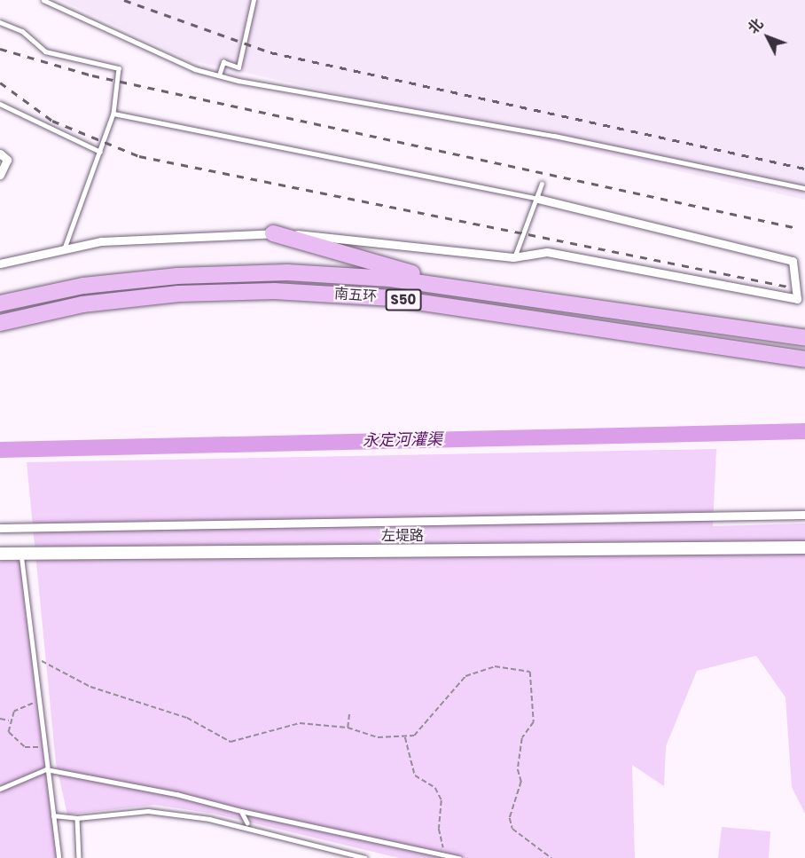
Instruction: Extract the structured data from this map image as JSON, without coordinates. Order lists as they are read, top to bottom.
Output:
{
  "streets": {
    "highway": ["南五环", "S50"],
    "main road": ["左堤路"]
  },
  "water": ["永定河灌渠"],
  "north": "top left"
}
